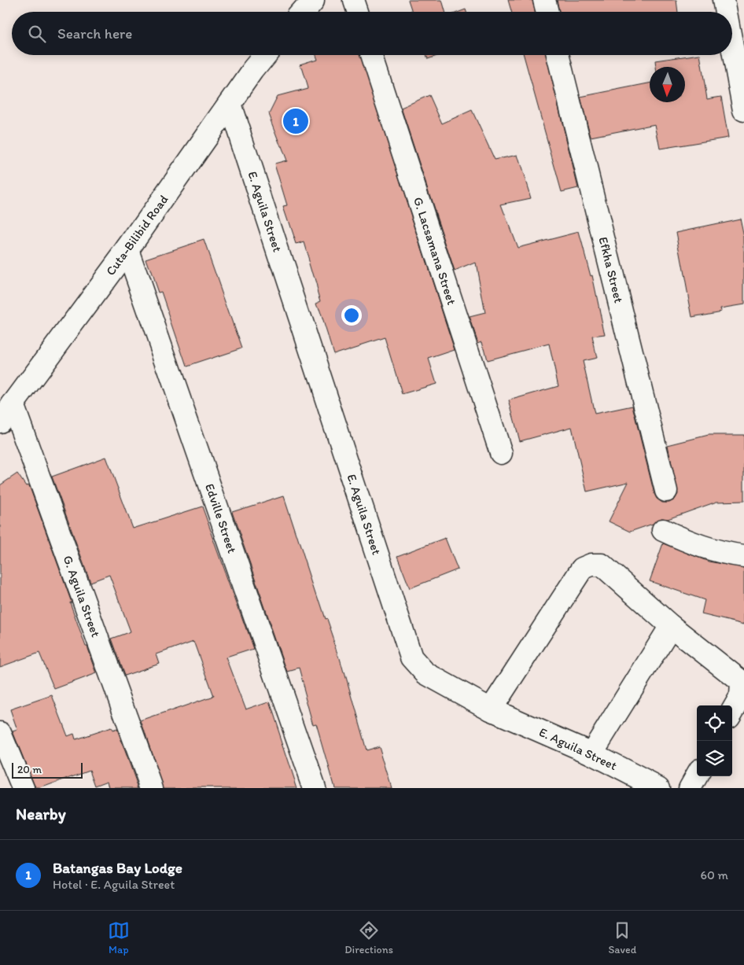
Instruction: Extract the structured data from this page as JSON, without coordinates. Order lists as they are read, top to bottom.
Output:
{
  "streets": {
    "street": [
      "E. Aguila Street",
      "Cuta-Bilibid Road",
      "G. Lacsamana Street",
      "Efkha Street",
      "Edville Street",
      "G. Aguila Street"
    ]
  },
  "crossings": [
    ["E. Aguila Street", "Cuta-Bilibid Road"],
    ["Cuta-Bilibid Road", "Edville Street"],
    ["Cuta-Bilibid Road", "G. Aguila Street"]
  ],
  "scale_bar": "20 m",
  "north": "bottom",
  "page": {
    "search": "Search here",
    "pins": "1",
    "scale": "20 m",
    "heading": "Nearby",
    "list": [
      {
        "mark": "1",
        "name": "Batangas Bay Lodge",
        "note": "Hotel · E. Aguila Street",
        "value": "60 m"
      }
    ],
    "nav": ["Map", "Directions", "Saved"]
  }
}
